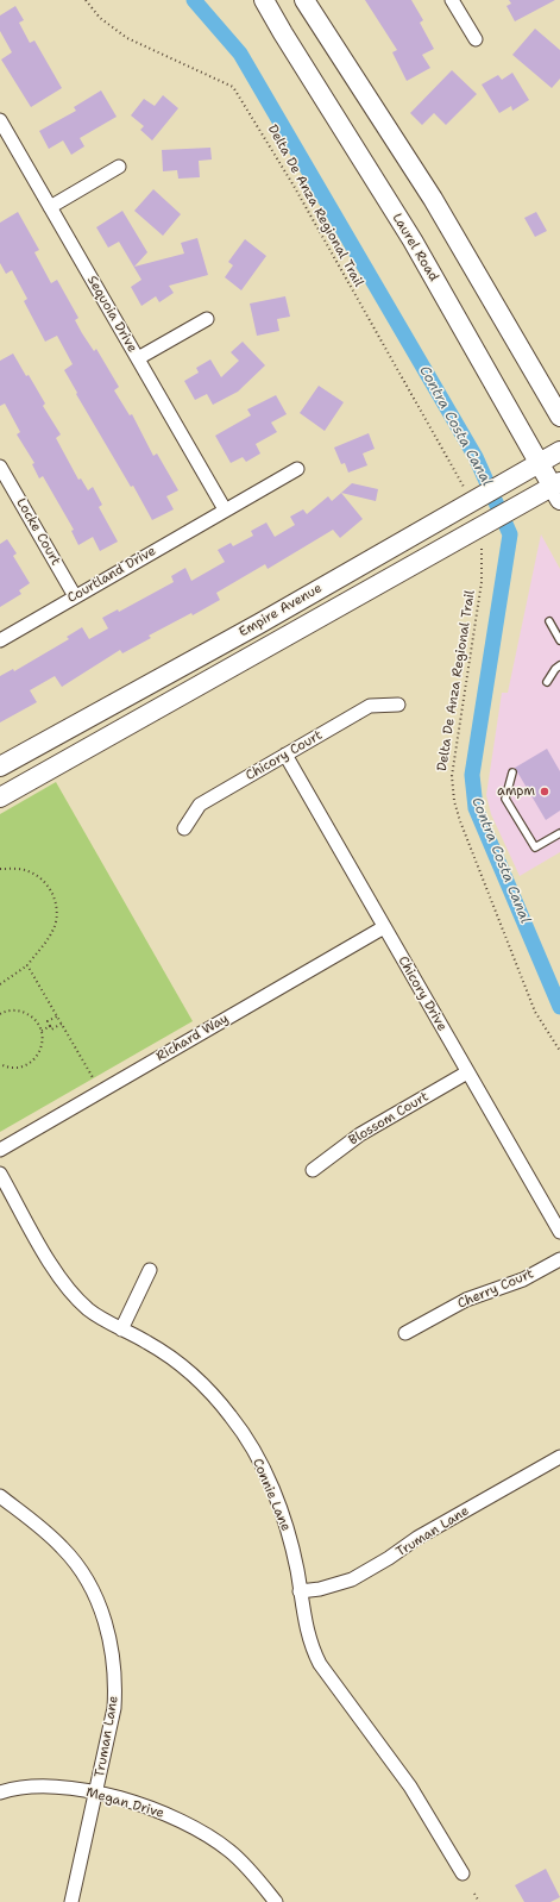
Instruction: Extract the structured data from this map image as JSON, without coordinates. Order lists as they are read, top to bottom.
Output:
{
  "streets": {
    "main road": ["Laurel Road", "Empire Avenue"],
    "street": [
      "Sequoia Drive",
      "Locke Court",
      "Courtland Drive",
      "Chicory Court",
      "Chicory Drive",
      "Richard Way",
      "Blossom Court",
      "Cherry Court",
      "Connie Lane",
      "Truman Lane",
      "Megan Drive"
    ],
    "path": ["Delta De Anza Regional Trail"]
  },
  "crossings": [
    ["Delta De Anza Regional Trail", "Empire Avenue"],
    ["Laurel Road", "Empire Avenue"],
    ["Sequoia Drive", "Courtland Drive"],
    ["Locke Court", "Courtland Drive"],
    ["Chicory Court", "Chicory Drive"],
    ["Chicory Drive", "Richard Way"],
    ["Chicory Drive", "Blossom Court"],
    ["Connie Lane", "Truman Lane"],
    ["Truman Lane", "Megan Drive"]
  ],
  "water": ["Contra Costa Canal"],
  "places": ["ampm"]
}
